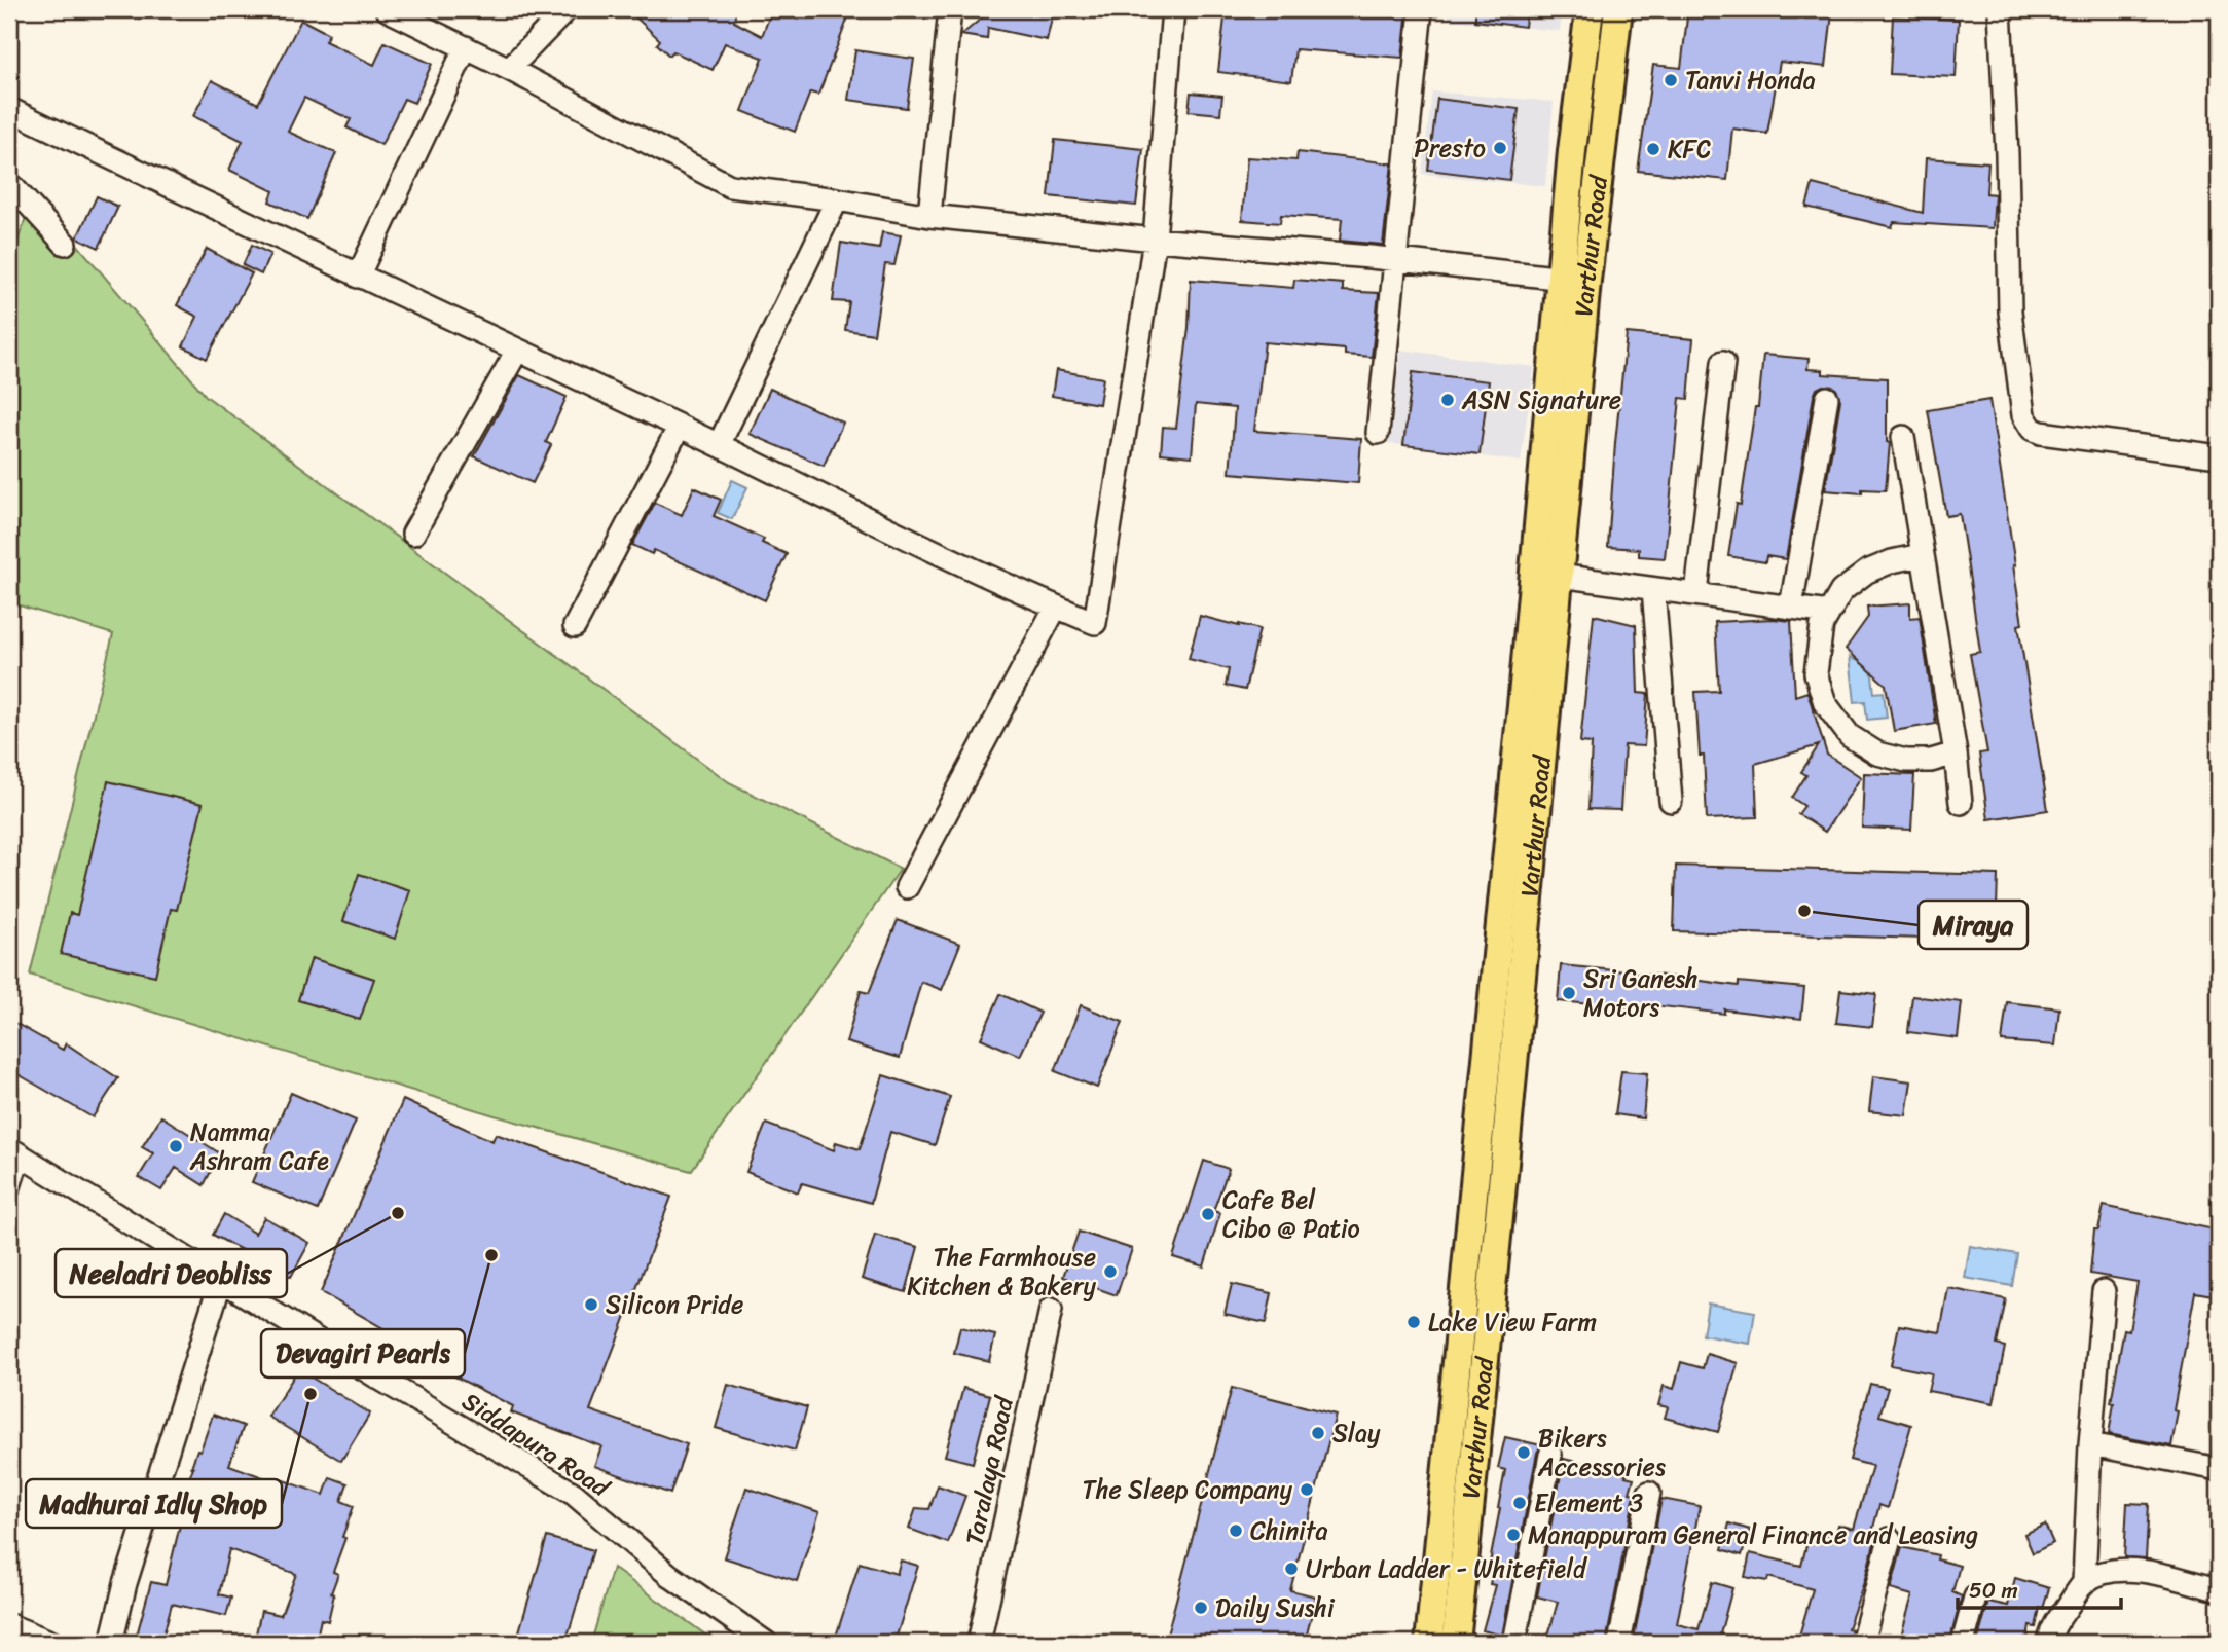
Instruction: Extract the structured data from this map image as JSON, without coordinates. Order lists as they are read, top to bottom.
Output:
{
  "streets": {
    "main road": ["Varthur Road"],
    "street": ["Siddapura Road", "Taralaya Road"]
  },
  "places": [
    "Tanvi Honda",
    "Presto",
    "KFC",
    "ASN Signature",
    "Miraya",
    "Sri Ganesh Motors",
    "Namma Ashram Cafe",
    "Neeladri Deobliss",
    "Cafe Bel Cibo @ Patio",
    "Devagiri Pearls",
    "The Farmhouse Kitchen & Bakery",
    "Silicon Pride",
    "Lake View Farm",
    "Madhurai Idly Shop",
    "Slay",
    "Bikers Accessories",
    "The Sleep Company",
    "Element 3",
    "Chinita",
    "Manappuram General Finance and Leasing",
    "Urban Ladder - Whitefield",
    "Daily Sushi"
  ],
  "scale_bar": "50 m"
}
